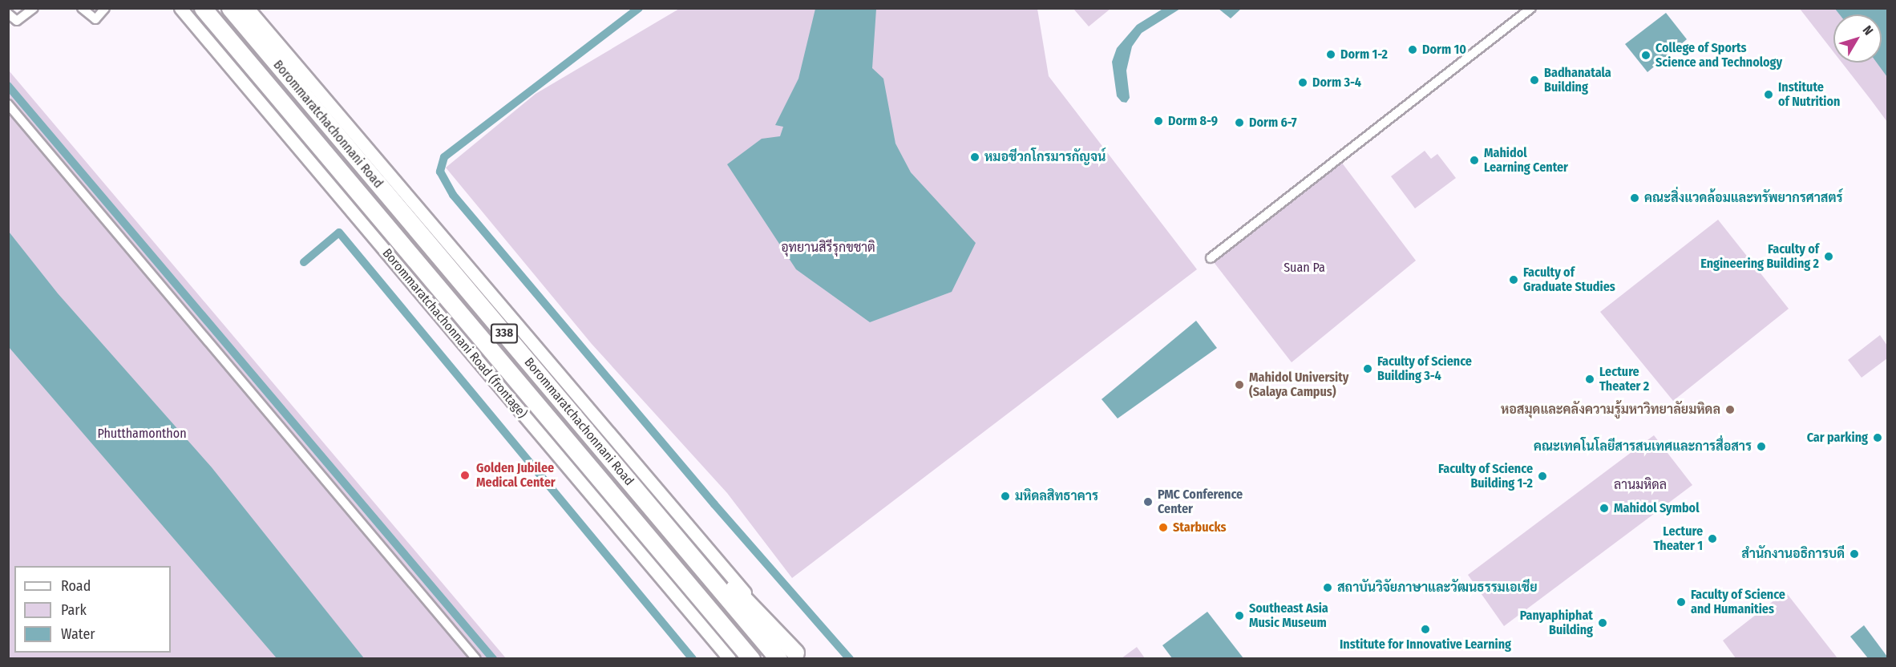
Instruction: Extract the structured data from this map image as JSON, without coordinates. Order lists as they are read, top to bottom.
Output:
{
  "streets": {
    "highway": ["Borommaratchachonnani Road", "338"],
    "main road": ["Borommaratchachonnani Road (frontage)"]
  },
  "parks": [
    "อุทยานสิรีรุกขชาติ",
    "Suan Pa",
    "Phutthamonthon",
    "ลานมหิดล"
  ],
  "places": [
    "Dorm 10",
    "Dorm 1-2",
    "College of Sports Science and Technology",
    "Badhanatala Building",
    "Dorm 3-4",
    "Institute of Nutrition",
    "Dorm 8-9",
    "Dorm 6-7",
    "หมอชีวกโกรมารกัญจน์",
    "Mahidol Learning Center",
    "คณะสิ่งแวดล้อมและทรัพยากรศาสตร์",
    "Faculty of Engineering Building 2",
    "Faculty of Graduate Studies",
    "Faculty of Science Building 3-4",
    "Lecture Theater 2",
    "Mahidol University (Salaya Campus)",
    "หอสมุดและคลังความรู้มหาวิทยาลัยมหิดล",
    "Car parking",
    "คณะเทคโนโลยีสารสนเทศและการสื่อสาร",
    "Golden Jubilee Medical Center",
    "Faculty of Science Building 1-2",
    "มหิดลสิทธาคาร",
    "PMC Conference Center",
    "Mahidol Symbol",
    "Starbucks",
    "Lecture Theater 1",
    "สำนักงานอธิการบดี",
    "สถาบันวิจัยภาษาและวัฒนธรรมเอเชีย",
    "Faculty of Science and Humanities",
    "Southeast Asia Music Museum",
    "Panyaphiphat Building",
    "Institute for Innovative Learning"
  ],
  "legend": ["Road", "Park", "Water"],
  "north": "top right"
}
